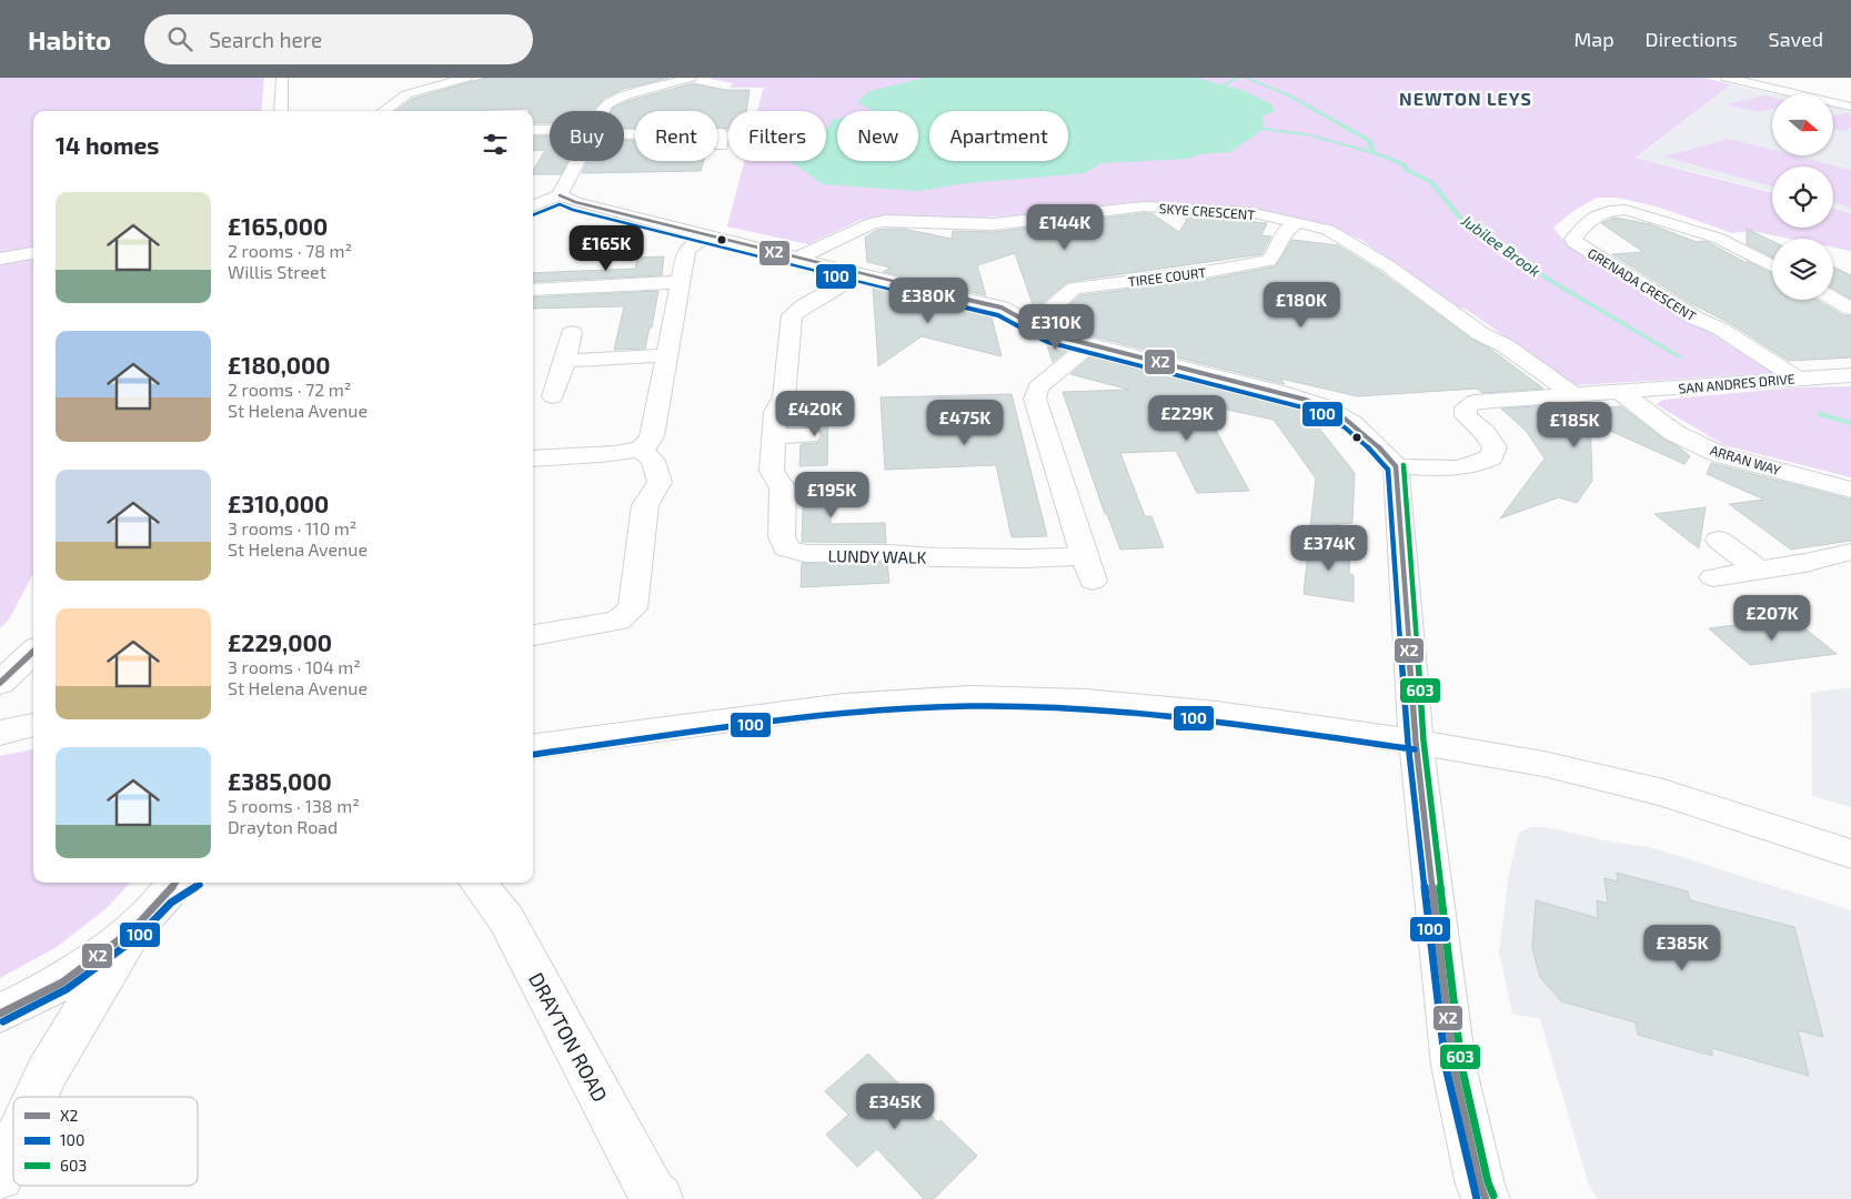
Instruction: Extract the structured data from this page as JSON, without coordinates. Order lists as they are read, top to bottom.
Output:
{
  "streets": {
    "main road": [
      "SKYE CRESCENT",
      "TIREE COURT",
      "GRENADA CRESCENT",
      "SAN ANDRES DRIVE",
      "ARRAN WAY",
      "LUNDY WALK",
      "DRAYTON ROAD"
    ]
  },
  "crossings": [
    ["SKYE CRESCENT", "TIREE COURT"],
    ["SKYE CRESCENT", "SAN ANDRES DRIVE"],
    ["GRENADA CRESCENT", "SAN ANDRES DRIVE"],
    ["SAN ANDRES DRIVE", "ARRAN WAY"]
  ],
  "districts": ["NEWTON LEYS"],
  "water": ["Jubilee Brook"],
  "lines": ["transit line X2", "transit line 100", "transit line 603"],
  "legend": ["X2", "100", "603"],
  "north": "right",
  "page": {
    "header": "Habito",
    "search": "Search here",
    "nav": ["Map", "Directions", "Saved"],
    "chip": [
      "Buy",
      "Rent",
      "Filters",
      "New",
      "Apartment"
    ],
    "heading": "14 homes",
    "list": [
      {
        "name": "£165,000",
        "note": "2 rooms · 78 m² · Willis Street"
      },
      {
        "name": "£180,000",
        "note": "2 rooms · 72 m² · St Helena Avenue"
      },
      {
        "name": "£310,000",
        "note": "3 rooms · 110 m² · St Helena Avenue"
      },
      {
        "name": "£229,000",
        "note": "3 rooms · 104 m² · St Helena Avenue"
      },
      {
        "name": "£385,000",
        "note": "5 rooms · 138 m² · Drayton Road"
      }
    ],
    "price": [
      "£144K",
      "£165K",
      "£380K",
      "£180K",
      "£310K",
      "£420K",
      "£229K",
      "£475K",
      "£185K",
      "£195K",
      "£374K",
      "£207K",
      "£385K",
      "£345K"
    ]
  }
}
